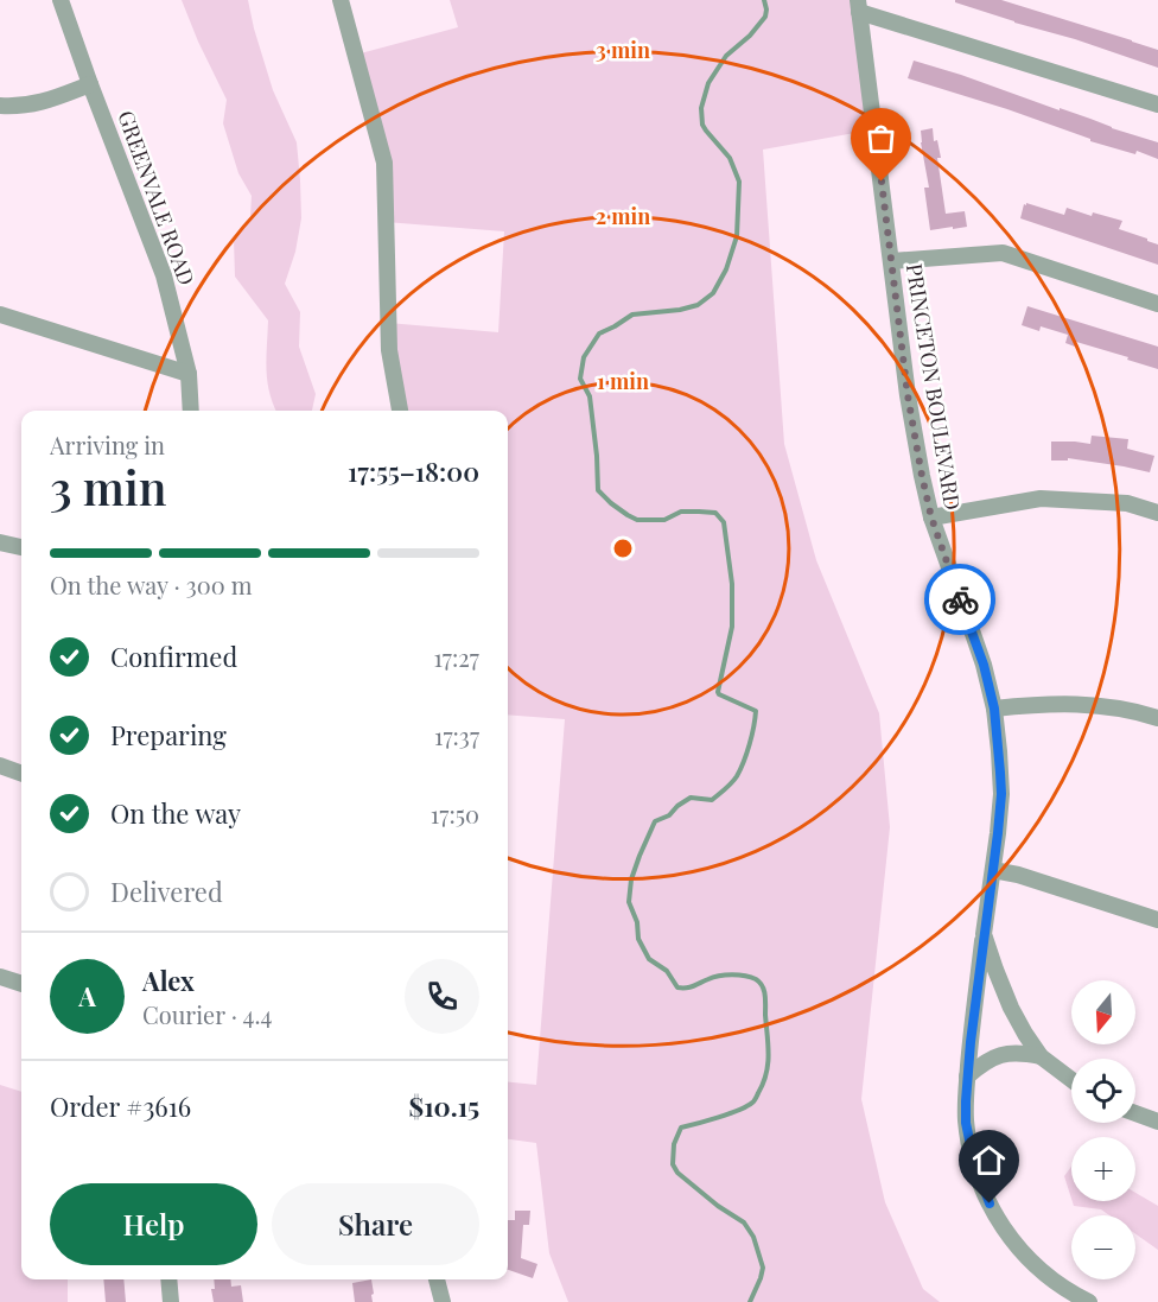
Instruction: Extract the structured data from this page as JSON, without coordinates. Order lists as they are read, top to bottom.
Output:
{
  "streets": {
    "street": ["GREENVALE ROAD", "PRINCETON BOULEVARD"]
  },
  "north": "bottom",
  "page": {
    "heading": ["3 min", "Arriving in", "17:55–18:00"],
    "panel": [
      "Alex",
      "Courier · 4.4",
      "Order #3616",
      "$10.15"
    ],
    "bar": "On the way · 300 m",
    "list": [
      ["Confirmed", "17:27"],
      ["Preparing", "17:37"],
      ["On the way", "17:50"],
      "Delivered"
    ],
    "round": "A",
    "map_buttons": ["+", "−"],
    "buttons": ["Help", "Share"]
  },
  "rings": ["3 min", "2 min", "1 min"]
}
